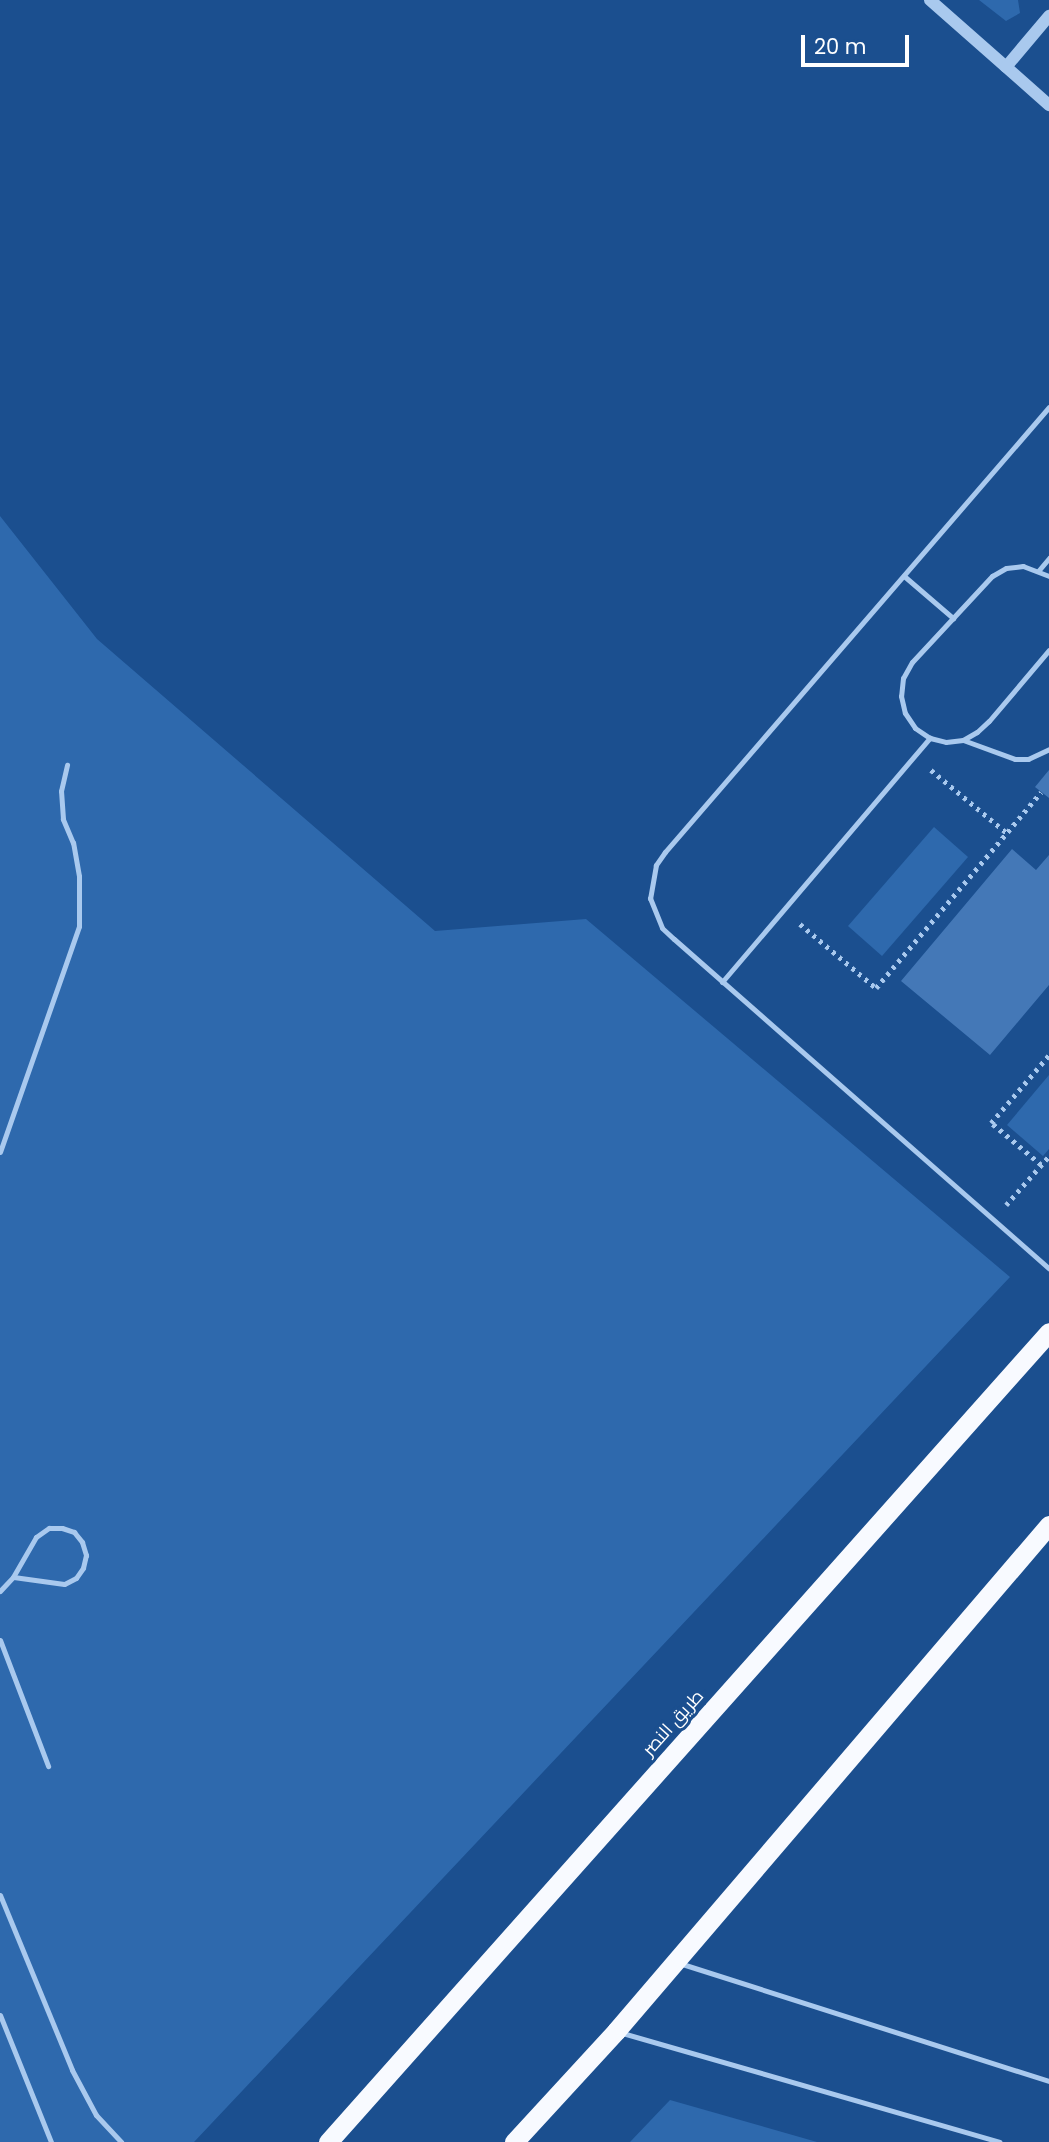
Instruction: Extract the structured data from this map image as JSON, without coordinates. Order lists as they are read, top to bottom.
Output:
{
  "streets": {
    "highway": ["طريق النصر"]
  },
  "scale_bar": "20 m"
}
